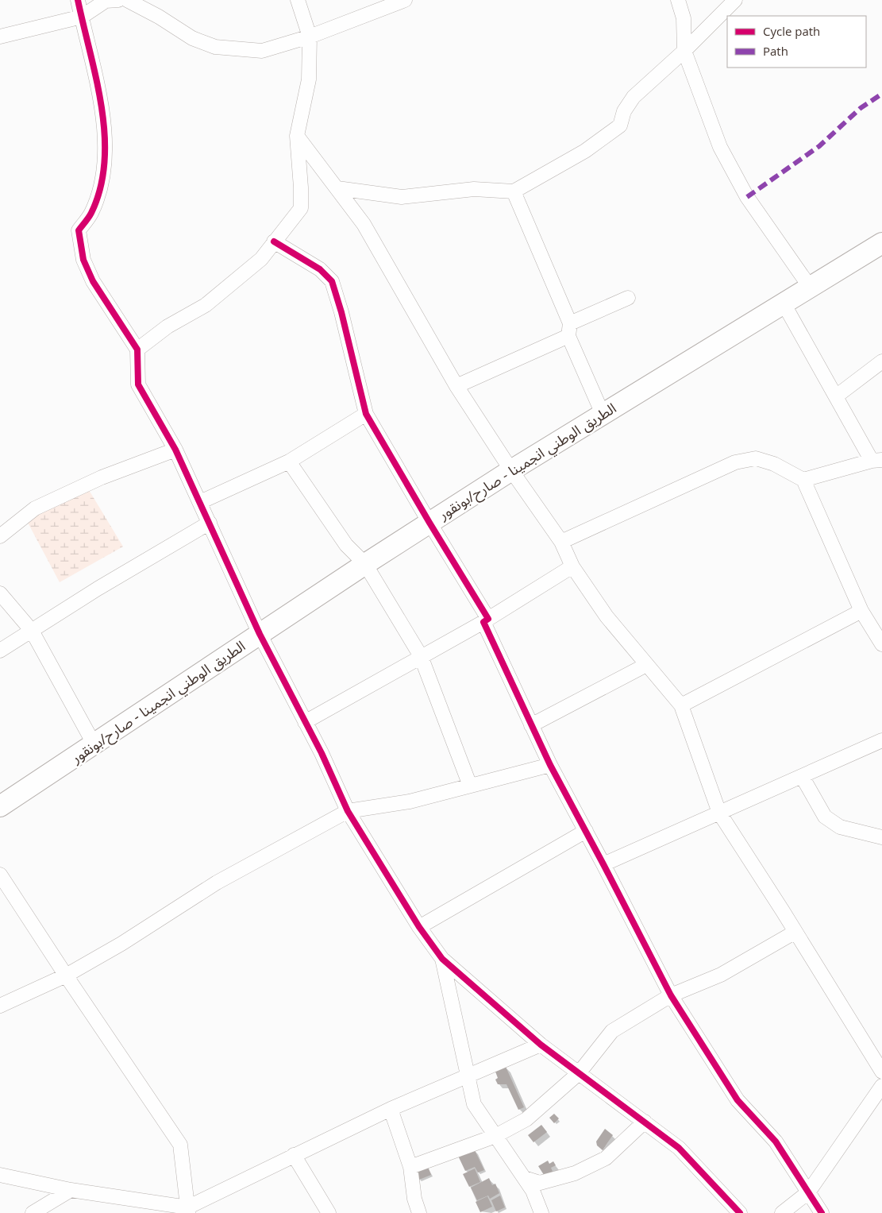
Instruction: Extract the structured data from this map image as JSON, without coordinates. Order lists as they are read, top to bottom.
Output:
{
  "streets": {
    "highway": ["الطريق الوطني انجمينا - صارح/بونقور"]
  },
  "legend": ["Cycle path", "Path"]
}
